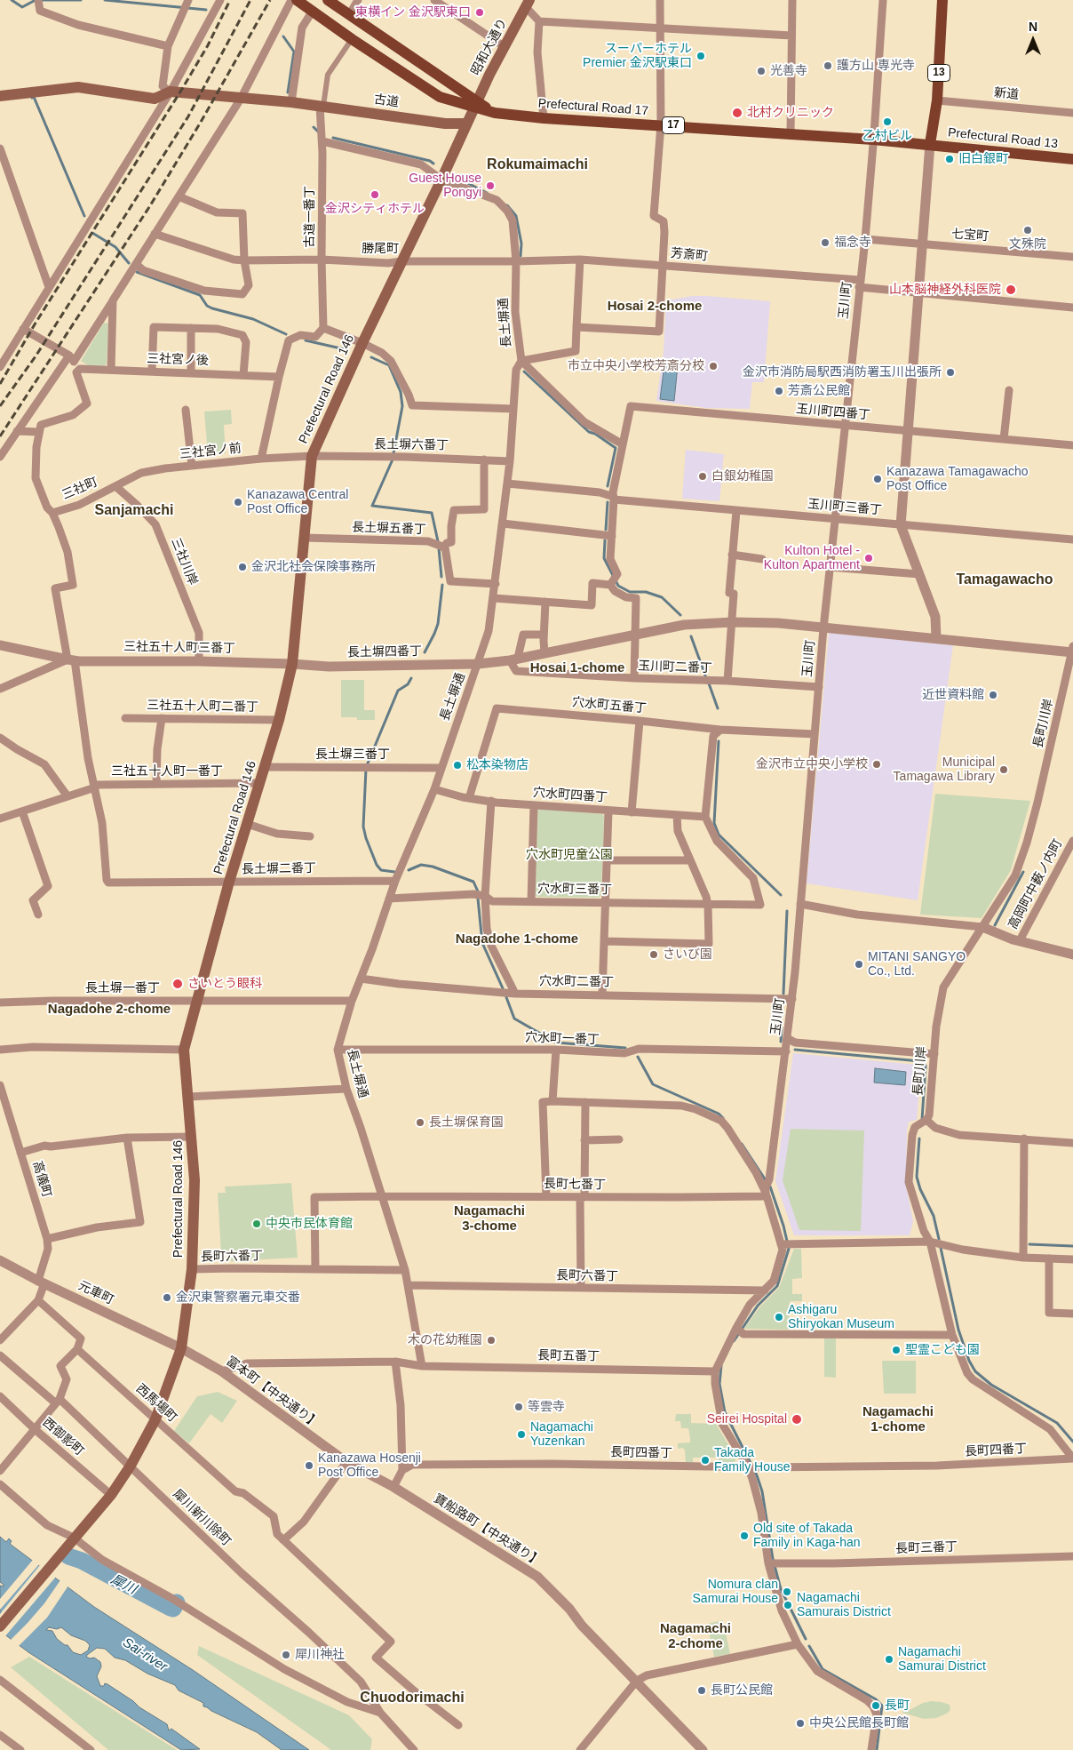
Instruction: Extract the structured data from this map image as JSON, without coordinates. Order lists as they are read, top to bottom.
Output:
{
  "streets": {
    "main road": [
      "昭和大通り",
      "13",
      "古道",
      "Prefectural Road 17",
      "17",
      "Prefectural Road 13",
      "Prefectural Road 146"
    ],
    "street": [
      "新道",
      "古道一番丁",
      "七宝町",
      "勝尾町",
      "芳斎町",
      "玉川町",
      "長土塀通",
      "三社宮ノ後",
      "玉川町四番丁",
      "長土塀六番丁",
      "三社宮ノ前",
      "三社町",
      "玉川町三番丁",
      "長土塀五番丁",
      "三社川岸",
      "三社五十人町三番丁",
      "長土塀四番丁",
      "玉川町二番丁",
      "穴水町五番丁",
      "三社五十人町二番丁",
      "長町川岸",
      "長土塀三番丁",
      "三社五十人町一番丁",
      "穴水町四番丁",
      "長土塀二番丁",
      "高岡町中薮ノ内町",
      "穴水町三番丁",
      "穴水町二番丁",
      "長土塀一番丁",
      "穴水町一番丁",
      "高儀町",
      "長町七番丁",
      "長町六番丁",
      "元車町",
      "長町五番丁",
      "富本町【中央通り】",
      "西馬場町",
      "西御影町",
      "長町四番丁",
      "犀川新川除町",
      "寶船路町【中央通り】",
      "長町三番丁"
    ]
  },
  "crossings": [
    ["昭和大通り", "Prefectural Road 17"],
    ["昭和大通り", "Prefectural Road 146"],
    ["13", "新道"],
    ["13", "Prefectural Road 17"],
    ["13", "Prefectural Road 13"],
    ["古道", "古道一番丁"],
    ["古道", "Prefectural Road 146"],
    ["Prefectural Road 17", "Prefectural Road 13"],
    ["Prefectural Road 17", "古道一番丁"],
    ["Prefectural Road 17", "玉川町"],
    ["Prefectural Road 17", "Prefectural Road 146"],
    ["古道一番丁", "勝尾町"],
    ["古道一番丁", "長土塀通"],
    ["七宝町", "玉川町"],
    ["勝尾町", "芳斎町"],
    ["勝尾町", "長土塀通"],
    ["勝尾町", "Prefectural Road 146"],
    ["芳斎町", "玉川町"],
    ["芳斎町", "長土塀通"],
    ["玉川町", "玉川町四番丁"],
    ["玉川町", "玉川町三番丁"],
    ["玉川町", "長土塀四番丁"],
    ["玉川町", "玉川町二番丁"],
    ["玉川町", "穴水町五番丁"],
    ["玉川町", "穴水町二番丁"],
    ["玉川町", "穴水町一番丁"],
    ["玉川町", "長町七番丁"],
    ["長土塀通", "Prefectural Road 146"],
    ["長土塀通", "長土塀六番丁"],
    ["長土塀通", "玉川町三番丁"],
    ["長土塀通", "長土塀四番丁"],
    ["長土塀通", "長土塀三番丁"],
    ["長土塀通", "穴水町四番丁"],
    ["長土塀通", "長土塀二番丁"],
    ["長土塀通", "穴水町三番丁"],
    ["長土塀通", "穴水町二番丁"],
    ["長土塀通", "長土塀一番丁"],
    ["長土塀通", "穴水町一番丁"],
    ["長土塀通", "長町七番丁"],
    ["長土塀通", "長町六番丁"],
    ["長土塀通", "長町五番丁"],
    ["Prefectural Road 146", "長土塀六番丁"],
    ["Prefectural Road 146", "三社宮ノ前"],
    ["Prefectural Road 146", "長土塀五番丁"],
    ["Prefectural Road 146", "三社五十人町三番丁"],
    ["Prefectural Road 146", "長土塀四番丁"],
    ["Prefectural Road 146", "三社五十人町二番丁"],
    ["Prefectural Road 146", "長土塀三番丁"],
    ["Prefectural Road 146", "三社五十人町一番丁"],
    ["Prefectural Road 146", "長土塀二番丁"],
    ["Prefectural Road 146", "長土塀一番丁"],
    ["Prefectural Road 146", "長町六番丁"],
    ["Prefectural Road 146", "元車町"],
    ["Prefectural Road 146", "富本町【中央通り】"],
    ["Prefectural Road 146", "西馬場町"],
    ["Prefectural Road 146", "西御影町"],
    ["Prefectural Road 146", "犀川新川除町"],
    ["長土塀六番丁", "三社宮ノ前"],
    ["三社宮ノ前", "三社町"],
    ["三社宮ノ前", "三社川岸"],
    ["三社町", "三社川岸"],
    ["三社川岸", "三社五十人町三番丁"],
    ["三社五十人町三番丁", "長土塀四番丁"],
    ["長土塀四番丁", "玉川町二番丁"],
    ["長土塀四番丁", "長町川岸"],
    ["穴水町五番丁", "穴水町四番丁"],
    ["三社五十人町一番丁", "長土塀二番丁"],
    ["穴水町四番丁", "穴水町三番丁"],
    ["高儀町", "元車町"],
    ["長町七番丁", "長町六番丁"],
    ["元車町", "富本町【中央通り】"],
    ["長町五番丁", "富本町【中央通り】"],
    ["富本町【中央通り】", "寶船路町【中央通り】"]
  ],
  "districts": [
    "Rokumaimachi",
    "Hosai 2-chome",
    "Sanjamachi",
    "Tamagawacho",
    "Hosai 1-chome",
    "Nagadohe 1-chome",
    "Nagadohe 2-chome",
    "Nagamachi 3-chome",
    "Nagamachi 1-chome",
    "Nagamachi 2-chome",
    "Chuodorimachi"
  ],
  "water": ["犀川", "Sai-river"],
  "parks": ["穴水町児童公園"],
  "places": [
    "東横イン 金沢駅東口",
    "スーパーホテル Premier 金沢駅東口",
    "護方山 専光寺",
    "光善寺",
    "北村クリニック",
    "乙村ビル",
    "旧白銀町",
    "Guest House Pongyi",
    "金沢シティホテル",
    "文殊院",
    "福念寺",
    "山本脳神経外科医院",
    "市立中央小学校芳斎分校",
    "金沢市消防局駅西消防署玉川出張所",
    "芳斎公民館",
    "白銀幼稚園",
    "Kanazawa Tamagawacho Post Office",
    "Kanazawa Central Post Office",
    "Kulton Hotel - Kulton Apartment",
    "金沢北社会保険事務所",
    "近世資料館",
    "金沢市立中央小学校",
    "松本染物店",
    "Municipal Tamagawa Library",
    "さいび園",
    "MITANI SANGYO Co., Ltd.",
    "さいとう眼科",
    "長土塀保育園",
    "中央市民体育館",
    "金沢東警察署元車交番",
    "Ashigaru Shiryokan Museum",
    "木の花幼稚園",
    "聖霊こども園",
    "等雲寺",
    "Seirei Hospital",
    "Nagamachi Yuzenkan",
    "Takada Family House",
    "Kanazawa Hosenji Post Office",
    "Old site of Takada Family in Kaga-han",
    "Nomura clan Samurai House",
    "Nagamachi Samurais District",
    "犀川神社",
    "Nagamachi Samurai District",
    "長町公民館",
    "長町",
    "中央公民館長町館"
  ],
  "north": "top"
}
